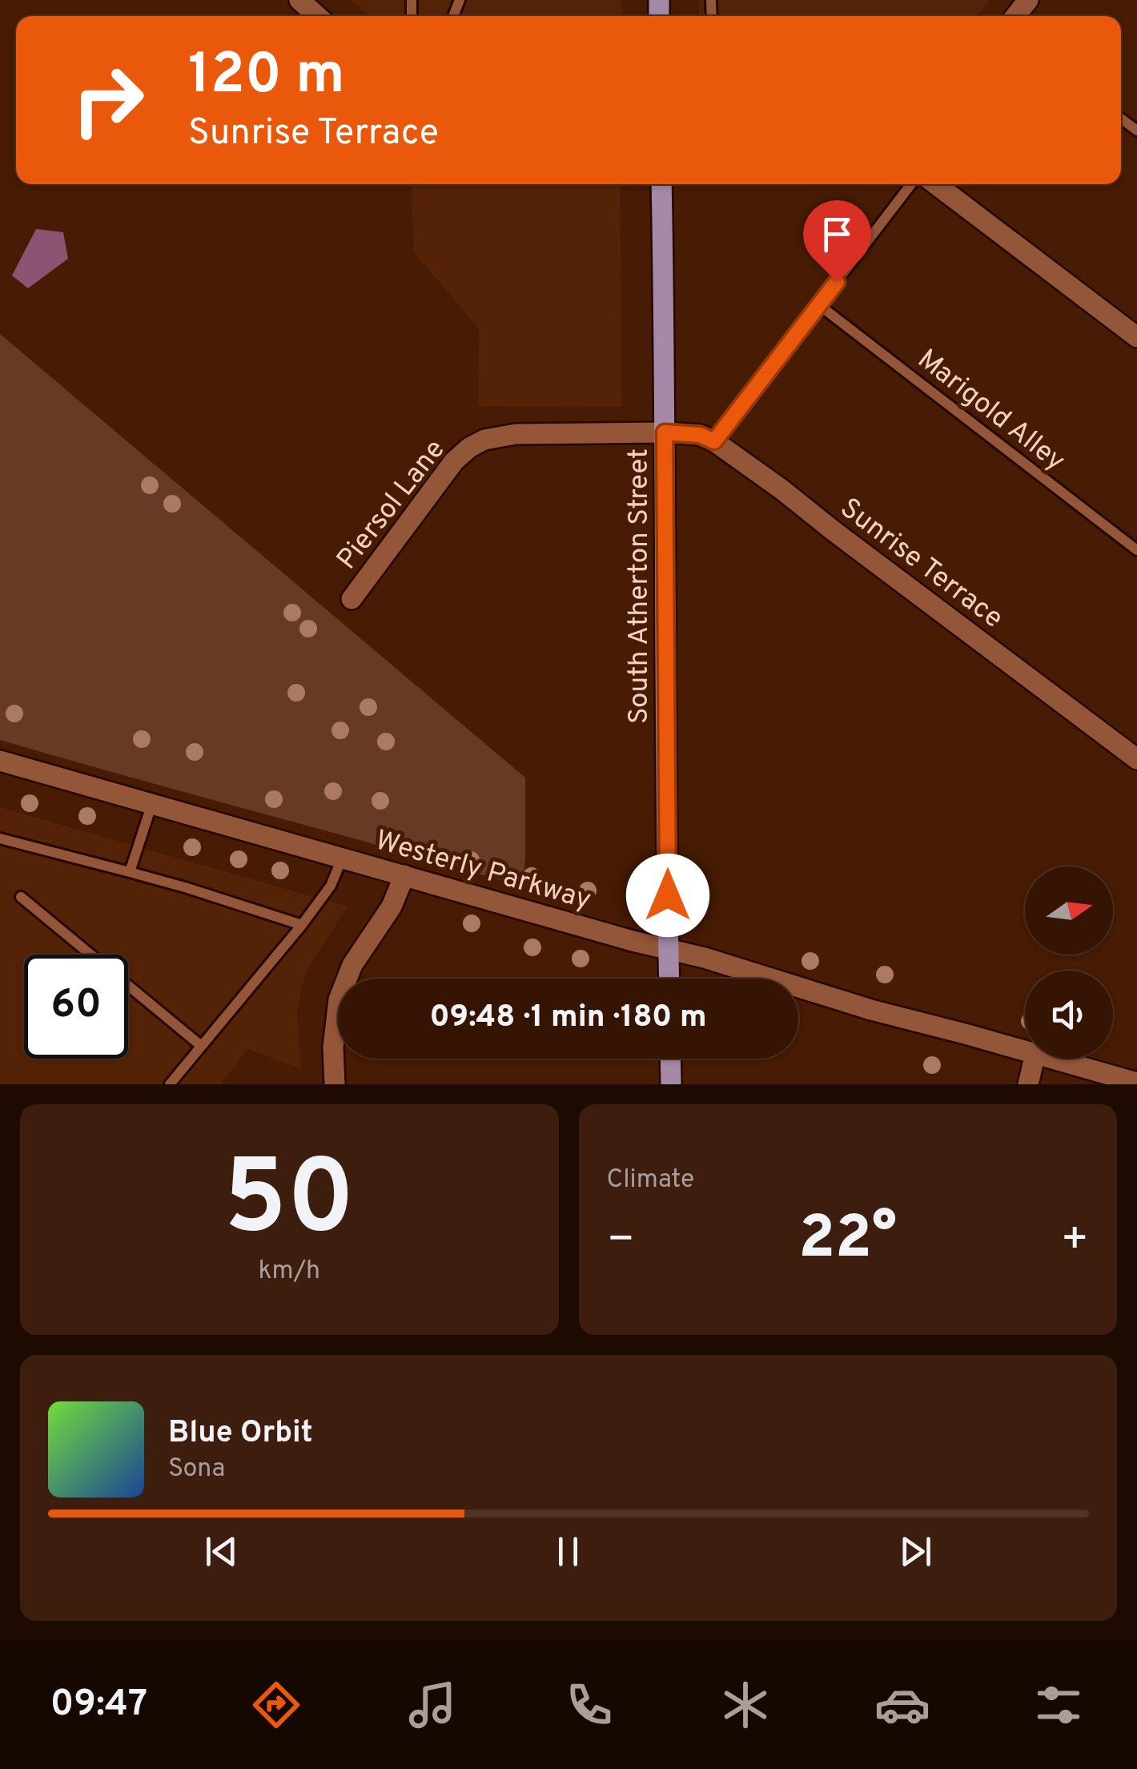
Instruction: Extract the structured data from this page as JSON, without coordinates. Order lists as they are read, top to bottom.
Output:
{
  "streets": {
    "main road": ["South Atherton Street"],
    "street": ["Piersol Lane", "Sunrise Terrace", "Westerly Parkway"],
    "lane": ["Marigold Alley"]
  },
  "crossings": [
    ["Piersol Lane", "Sunrise Terrace"],
    ["Piersol Lane", "South Atherton Street"],
    ["Sunrise Terrace", "South Atherton Street"],
    ["South Atherton Street", "Westerly Parkway"]
  ],
  "north": "right",
  "page": {
    "turn": ["120 m", "Sunrise Terrace"],
    "limit": "60",
    "trip": "09:48 · 1 min · 180 m",
    "tile": [
      ["50", "km/h"],
      "Climate"
    ],
    "heat": ["−", "22°", "+"],
    "song": ["Blue Orbit", "Sona"],
    "tabs": "09:47"
  }
}
